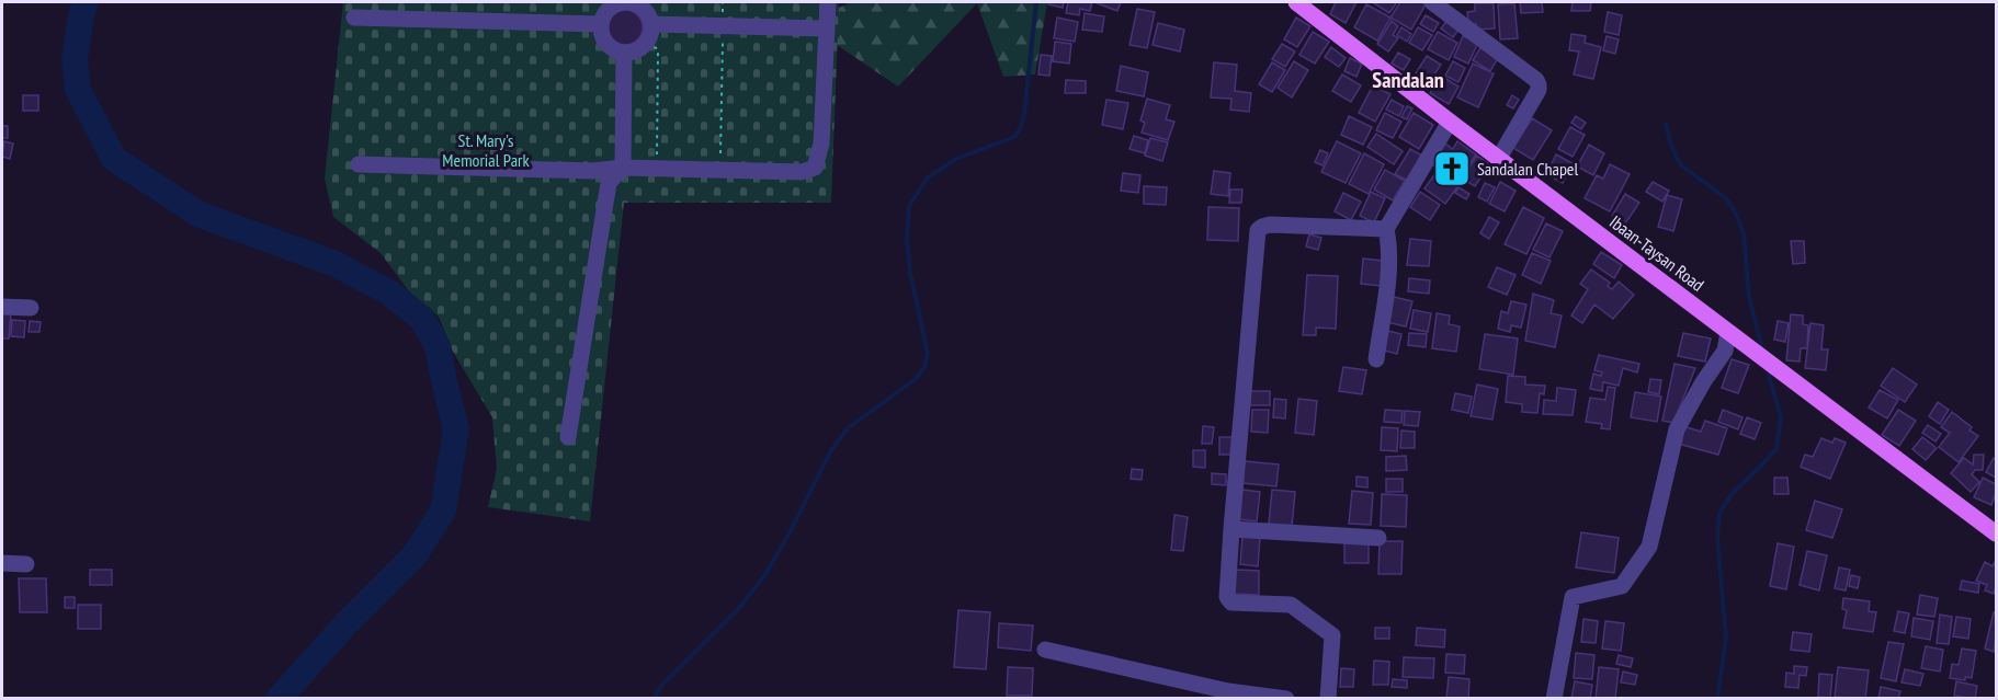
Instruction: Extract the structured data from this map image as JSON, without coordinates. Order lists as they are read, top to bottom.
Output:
{
  "streets": {
    "main road": ["Ibaan-Taysan Road"]
  },
  "districts": ["Sandalan"],
  "parks": ["St. Mary's Memorial Park"],
  "places": {
    "church": ["Sandalan Chapel"]
  }
}
